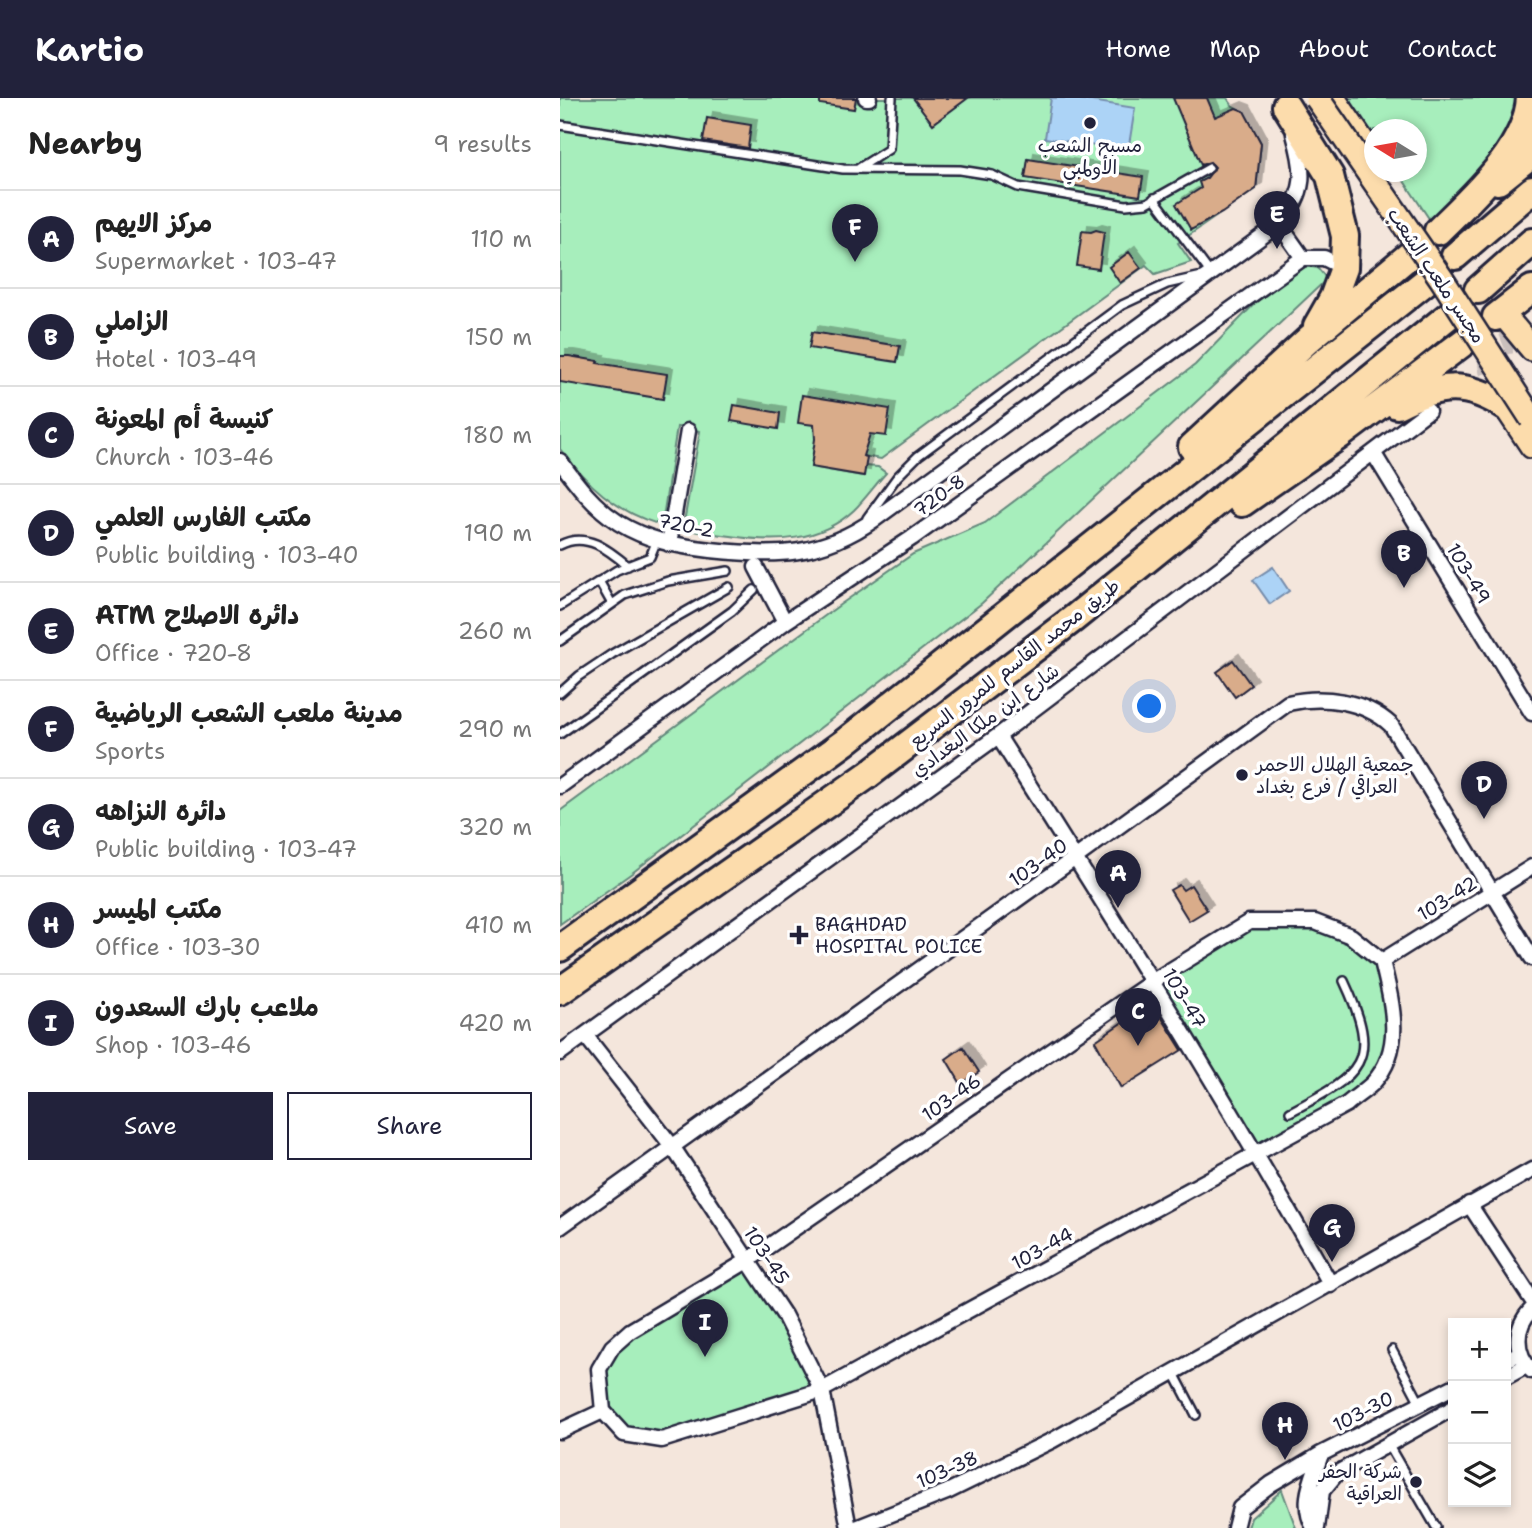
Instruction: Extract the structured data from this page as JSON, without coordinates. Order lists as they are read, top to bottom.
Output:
{
  "streets": {
    "highway": ["طريق محمد القاسم للمرور السريع"],
    "main road": ["مجسر ملعب الشعب"],
    "street": [
      "720-8",
      "720-2",
      "103-49",
      "شارع ابن ملكا البغدادي",
      "103-40",
      "103-42",
      "103-47",
      "103-46",
      "103-44",
      "103-45",
      "103-30",
      "103-38"
    ]
  },
  "crossings": [
    ["720-8", "720-2"],
    ["103-49", "شارع ابن ملكا البغدادي"],
    ["شارع ابن ملكا البغدادي", "103-47"],
    ["شارع ابن ملكا البغدادي", "103-45"],
    ["103-40", "103-42"],
    ["103-40", "103-47"],
    ["103-40", "103-45"],
    ["103-42", "103-47"],
    ["103-42", "103-46"],
    ["103-42", "103-44"],
    ["103-47", "103-46"],
    ["103-47", "103-44"],
    ["103-47", "103-38"],
    ["103-46", "103-44"],
    ["103-46", "103-45"],
    ["103-44", "103-45"]
  ],
  "places": {
    "other": ["مسبح الشعب الأولمبي", "جمعية الهلال الاحمر العراقي / فرع بغداد", "شركة الحفر العراقية"],
    "health": ["BAGHDAD HOSPITAL POLICE"]
  },
  "north": "left",
  "page": {
    "header": "Kartio",
    "nav": [
      "Home",
      "Map",
      "About",
      "Contact"
    ],
    "heading": ["Nearby", "9 results"],
    "list": [
      {
        "mark": "A",
        "name": "مركز الايهم",
        "note": "Supermarket · 103-47",
        "value": "110 m"
      },
      {
        "mark": "B",
        "name": "الزاملي",
        "note": "Hotel · 103-49",
        "value": "150 m"
      },
      {
        "mark": "C",
        "name": "كنيسة أم المعونة",
        "note": "Church · 103-46",
        "value": "180 m"
      },
      {
        "mark": "D",
        "name": "مكتب الفارس العلمي",
        "note": "Public building · 103-40",
        "value": "190 m"
      },
      {
        "mark": "E",
        "name": "ATM دائره الاصلاح",
        "note": "Office · 720-8",
        "value": "260 m"
      },
      {
        "mark": "F",
        "name": "مدينة ملعب الشعب الرياضية",
        "note": "Sports",
        "value": "290 m"
      },
      {
        "mark": "G",
        "name": "دائره النزاهه",
        "note": "Public building · 103-47",
        "value": "320 m"
      },
      {
        "mark": "H",
        "name": "مكتب الميسر",
        "note": "Office · 103-30",
        "value": "410 m"
      },
      {
        "mark": "I",
        "name": "ملاعب بارك السعدون",
        "note": "Shop · 103-46",
        "value": "420 m"
      }
    ],
    "pins": [
      "E",
      "F",
      "B",
      "D",
      "A",
      "C",
      "G",
      "I",
      "H"
    ],
    "buttons": ["Save", "Share"],
    "map_buttons": ["+", "−"]
  }
}
